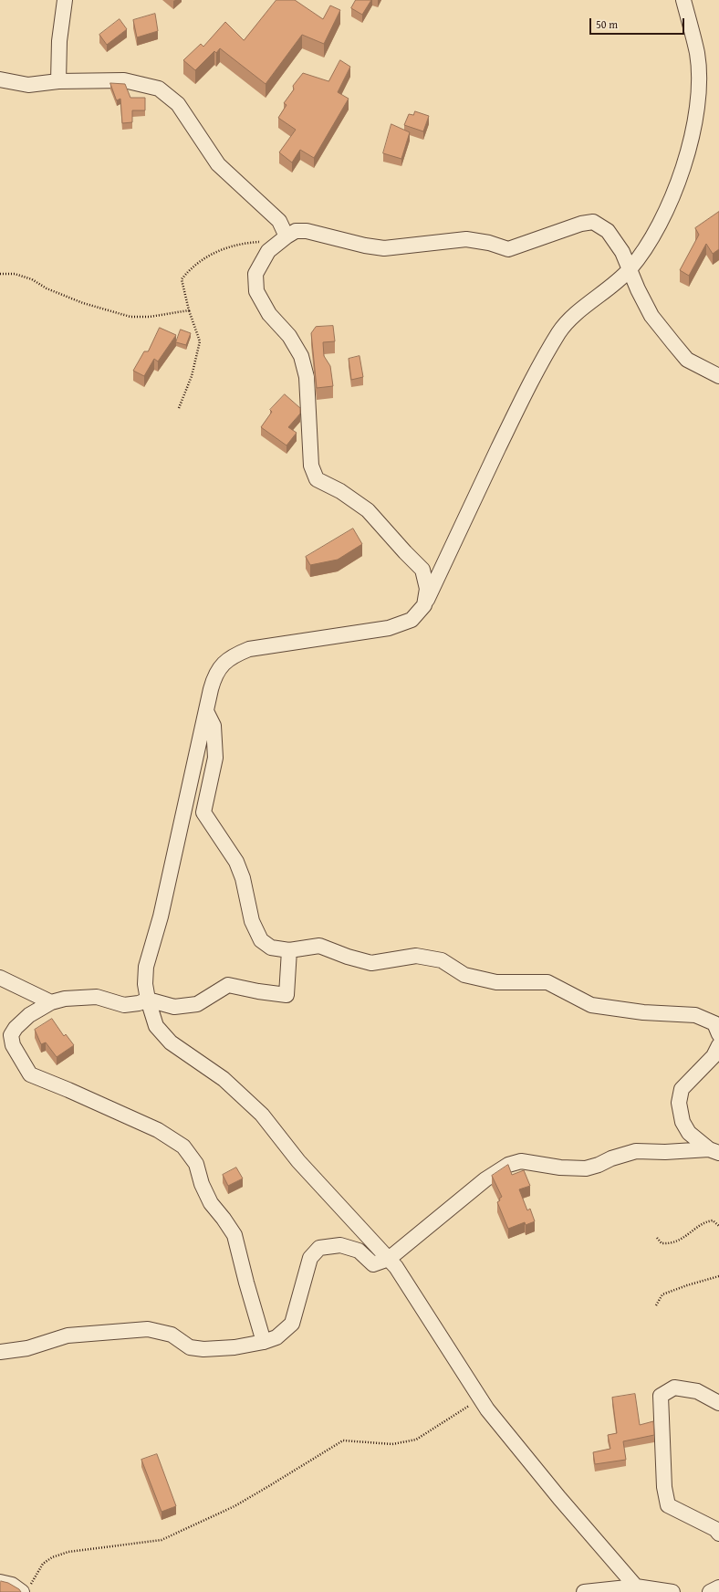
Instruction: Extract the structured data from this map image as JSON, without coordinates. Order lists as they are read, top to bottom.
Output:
{
  "scale_bar": "50 m"
}
